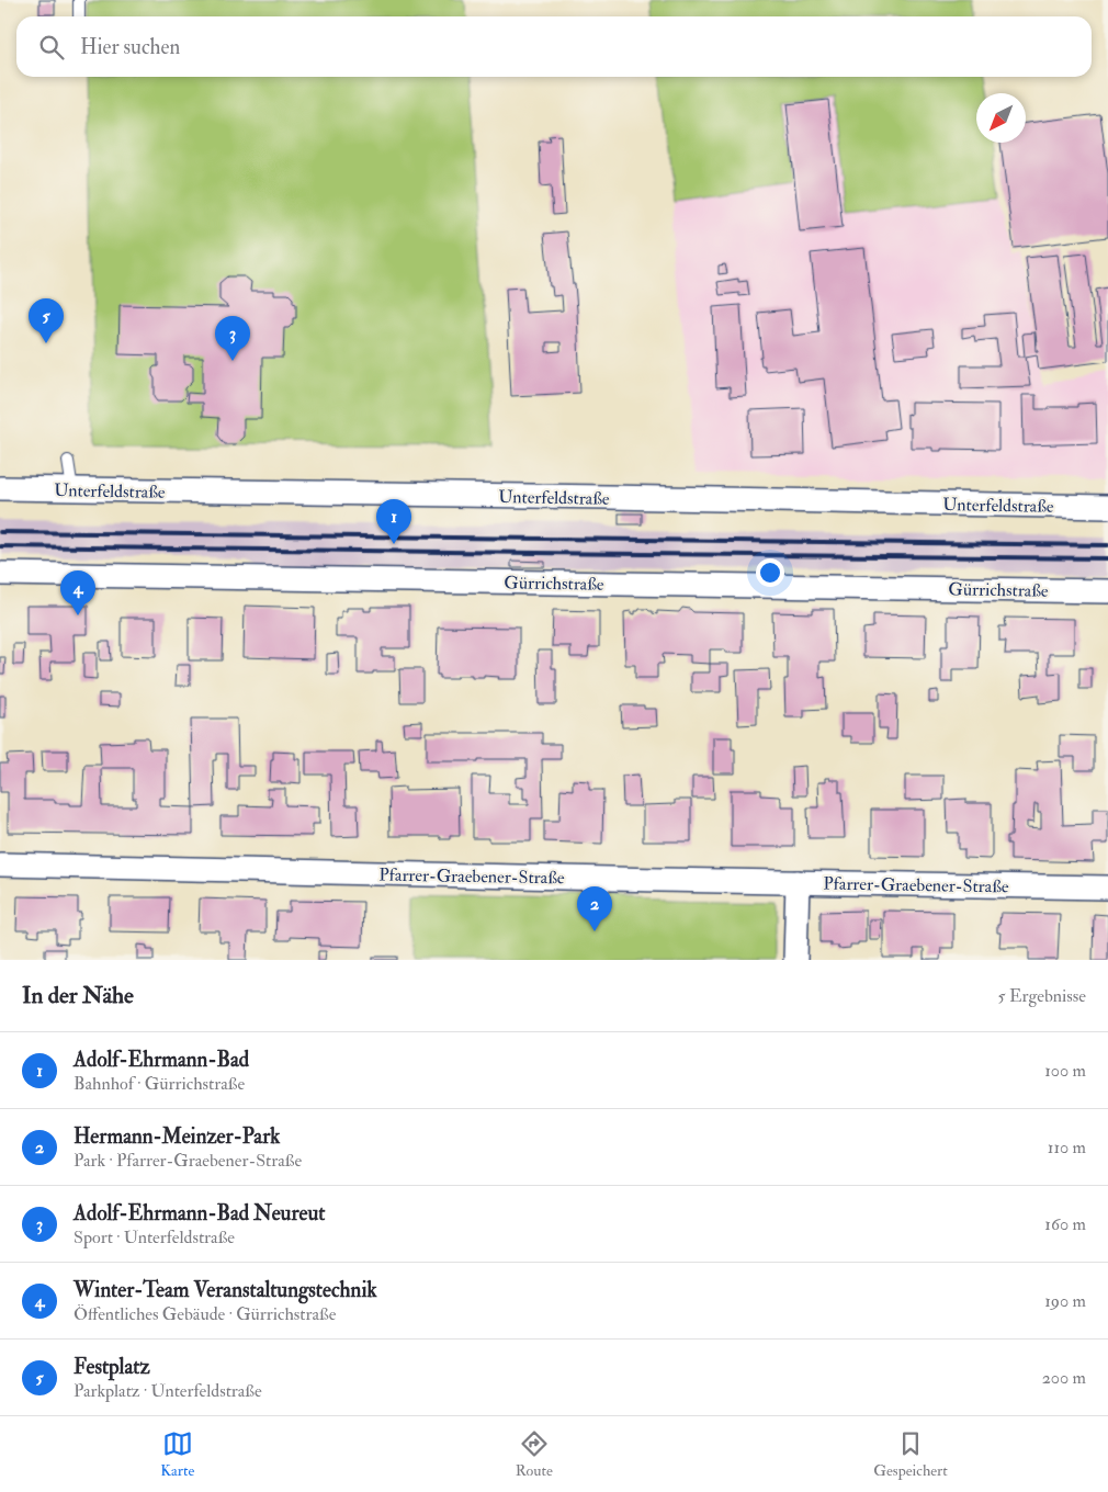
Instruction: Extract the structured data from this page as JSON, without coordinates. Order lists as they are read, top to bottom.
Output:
{
  "streets": {
    "street": ["Unterfeldstraße", "Gürrichstraße", "Pfarrer-Graebener-Straße"]
  },
  "north": "bottom left",
  "page": {
    "search": "Hier suchen",
    "pins": [
      "5",
      "3",
      "1",
      "4",
      "2"
    ],
    "heading": ["In der Nähe", "5 Ergebnisse"],
    "list": [
      {
        "mark": "1",
        "name": "Adolf-Ehrmann-Bad",
        "note": "Bahnhof · Gürrichstraße",
        "value": "100 m"
      },
      {
        "mark": "2",
        "name": "Hermann-Meinzer-Park",
        "note": "Park · Pfarrer-Graebener-Straße",
        "value": "110 m"
      },
      {
        "mark": "3",
        "name": "Adolf-Ehrmann-Bad Neureut",
        "note": "Sport · Unterfeldstraße",
        "value": "160 m"
      },
      {
        "mark": "4",
        "name": "Winter-Team Veranstaltungstechnik",
        "note": "Öffentliches Gebäude · Gürrichstraße",
        "value": "190 m"
      },
      {
        "mark": "5",
        "name": "Festplatz",
        "note": "Parkplatz · Unterfeldstraße",
        "value": "200 m"
      }
    ],
    "nav": ["Karte", "Route", "Gespeichert"]
  }
}
